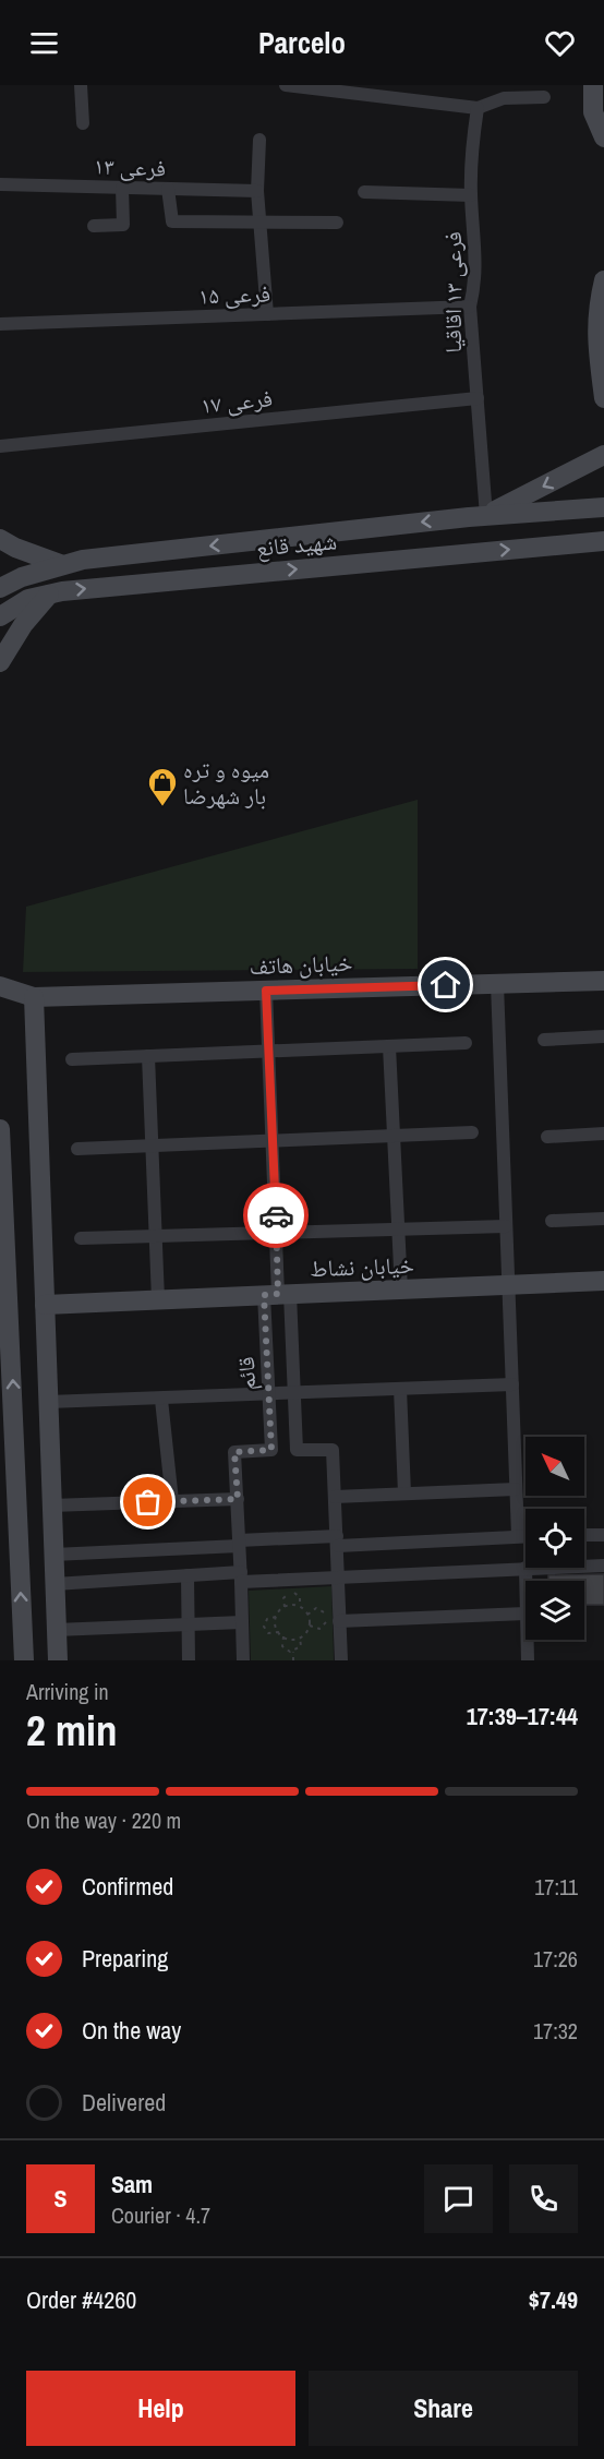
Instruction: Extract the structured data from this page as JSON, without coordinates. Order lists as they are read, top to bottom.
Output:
{
  "streets": {
    "main road": ["شهید قانع", "خیابان هاتف", "خیابان نشاط"],
    "street": [
      "فرعی ۱۳",
      "فرعی ۱۳ اقاقیا",
      "فرعی ۱۵",
      "فرعی ۱۷",
      "قائم"
    ]
  },
  "crossings": [
    ["فرعی ۱۳ اقاقیا", "فرعی ۱۵"],
    ["فرعی ۱۳ اقاقیا", "فرعی ۱۷"],
    ["فرعی ۱۳ اقاقیا", "شهید قانع"],
    ["خیابان نشاط", "قائم"]
  ],
  "places": {
    "shop": ["میوه و تره بار شهرضا"]
  },
  "north": "top left",
  "page": {
    "header": "Parcelo",
    "heading": ["2 min", "Arriving in", "17:39–17:44"],
    "panel": [
      "Sam",
      "Courier · 4.7",
      "Order #4260",
      "$7.49"
    ],
    "bar": "On the way · 220 m",
    "list": [
      ["Confirmed", "17:11"],
      ["Preparing", "17:26"],
      ["On the way", "17:32"],
      "Delivered"
    ],
    "round": "S",
    "buttons": ["Help", "Share"]
  }
}
